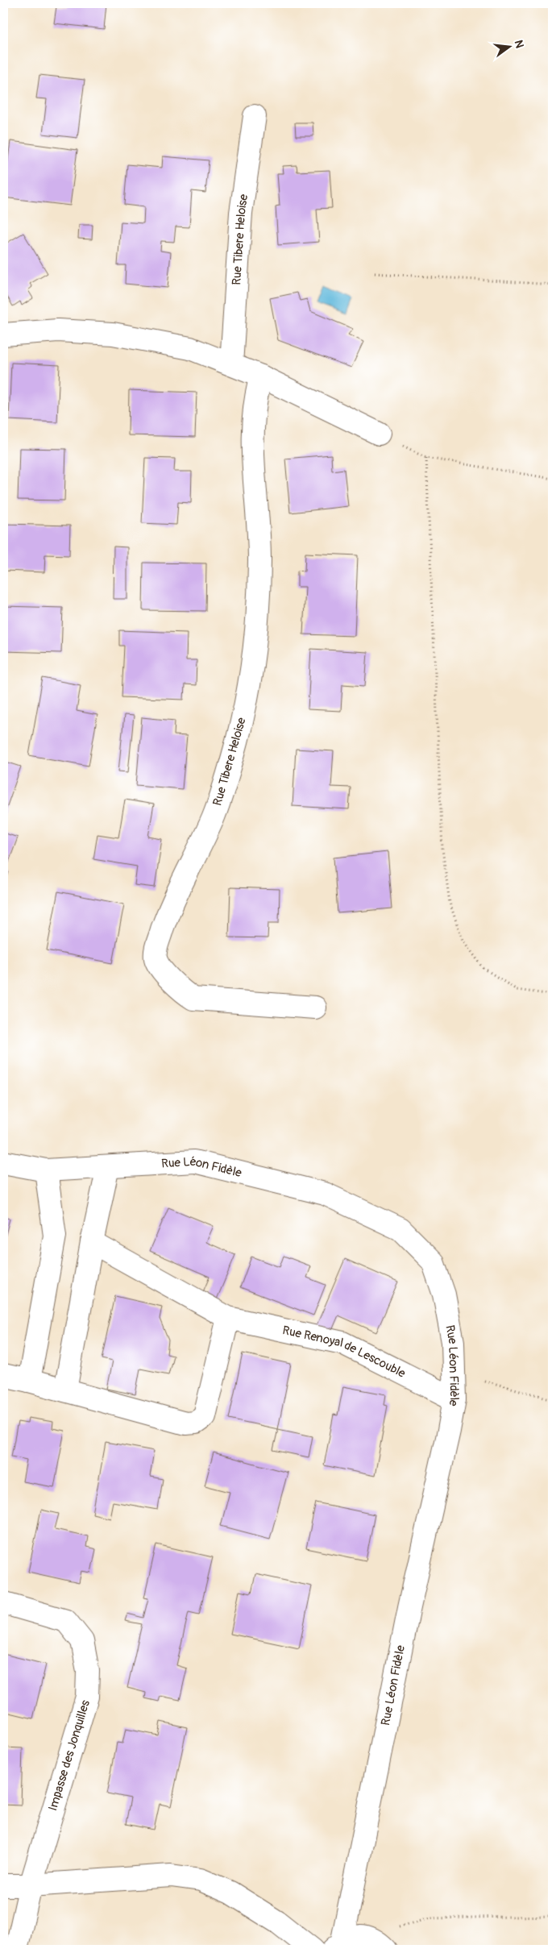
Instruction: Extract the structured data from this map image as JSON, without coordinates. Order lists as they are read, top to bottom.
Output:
{
  "streets": {
    "street": [
      "Rue Tibere Heloise",
      "Rue Léon Fidèle",
      "Rue Renoyal de Lescouble",
      "Impasse des Jonquilles"
    ]
  },
  "crossings": [
    ["Rue Léon Fidèle", "Rue Renoyal de Lescouble"]
  ],
  "north": "right"
}
